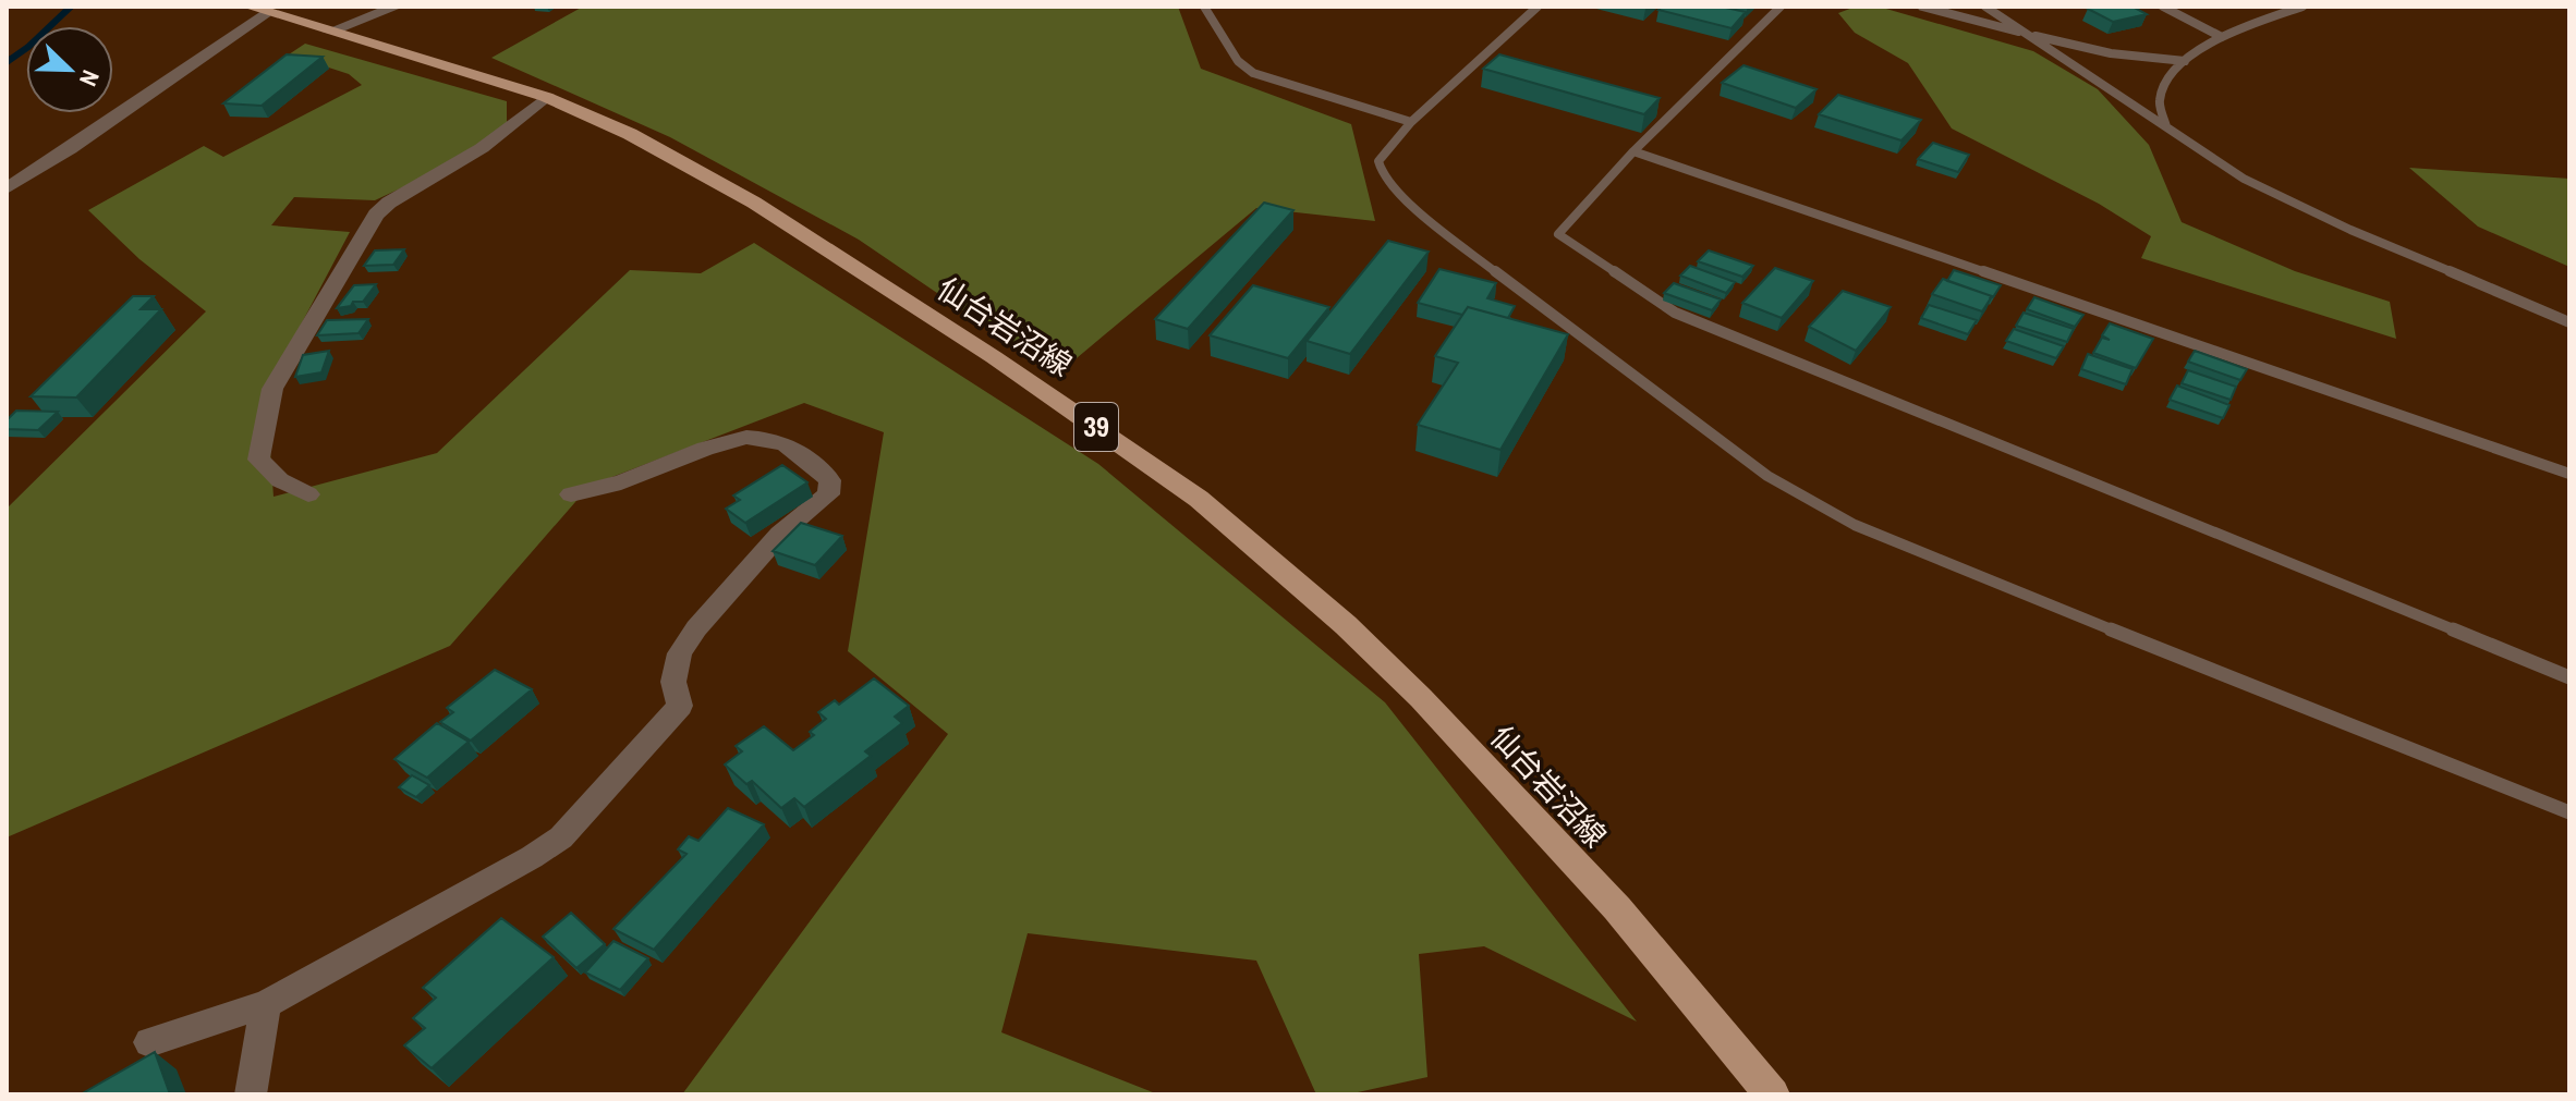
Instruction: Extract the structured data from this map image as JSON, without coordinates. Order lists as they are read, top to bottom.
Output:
{
  "streets": {
    "main road": ["仙台岩沼線", "39"]
  },
  "north": "bottom right"
}
